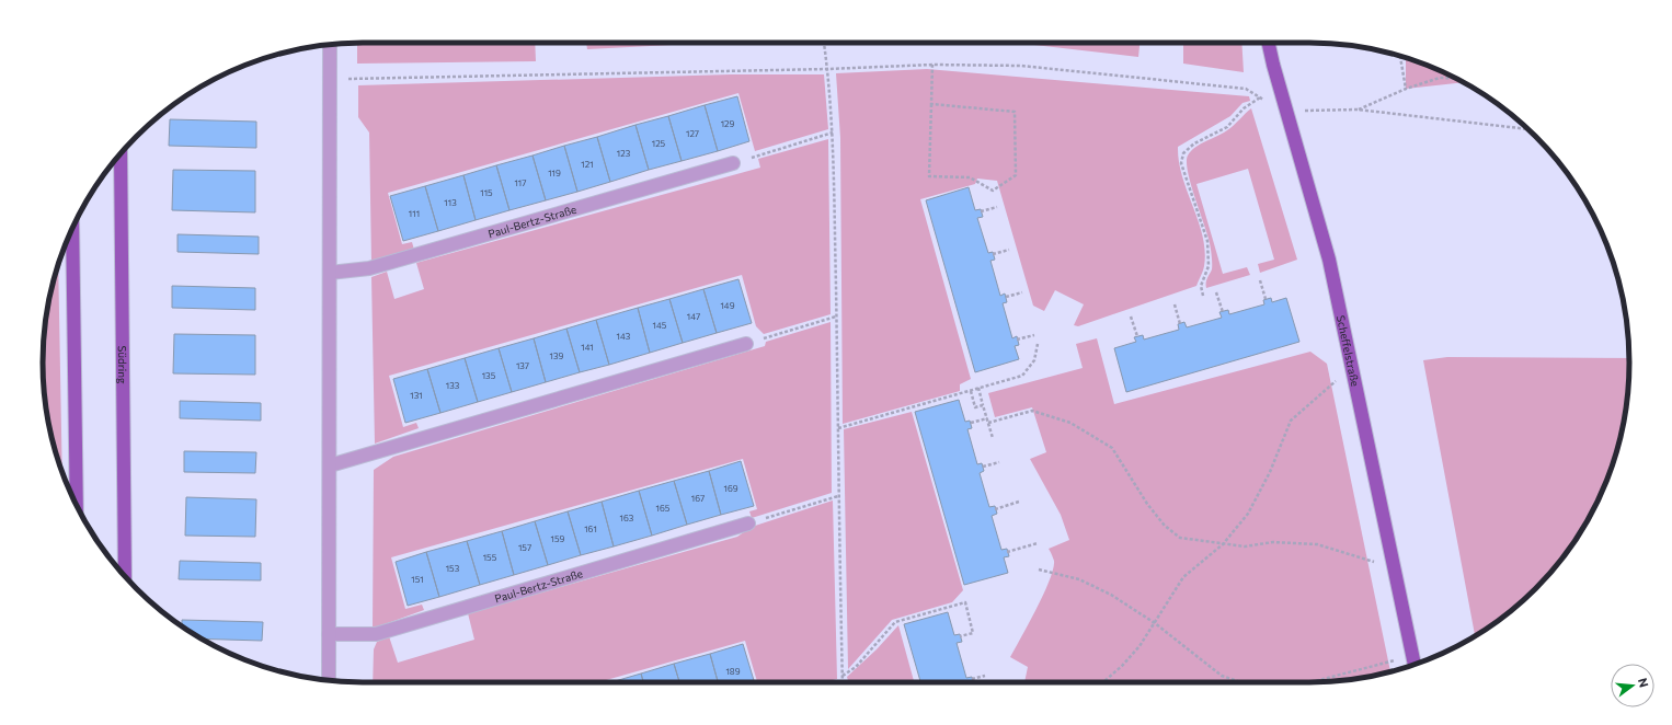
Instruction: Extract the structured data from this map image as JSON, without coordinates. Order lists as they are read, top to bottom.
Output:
{
  "streets": {
    "main road": ["Scheffelstraße", "Südring"],
    "street": ["Paul-Bertz-Straße"]
  },
  "house_numbers": [
    "129",
    "127",
    "125",
    "123",
    "121",
    "119",
    "117",
    "115",
    "113",
    "111",
    "149",
    "147",
    "145",
    "143",
    "141",
    "139",
    "137",
    "135",
    "133",
    "131",
    "169",
    "167",
    "165",
    "163",
    "161",
    "159",
    "157",
    "155",
    "153",
    "151",
    "189"
  ],
  "north": "right"
}
